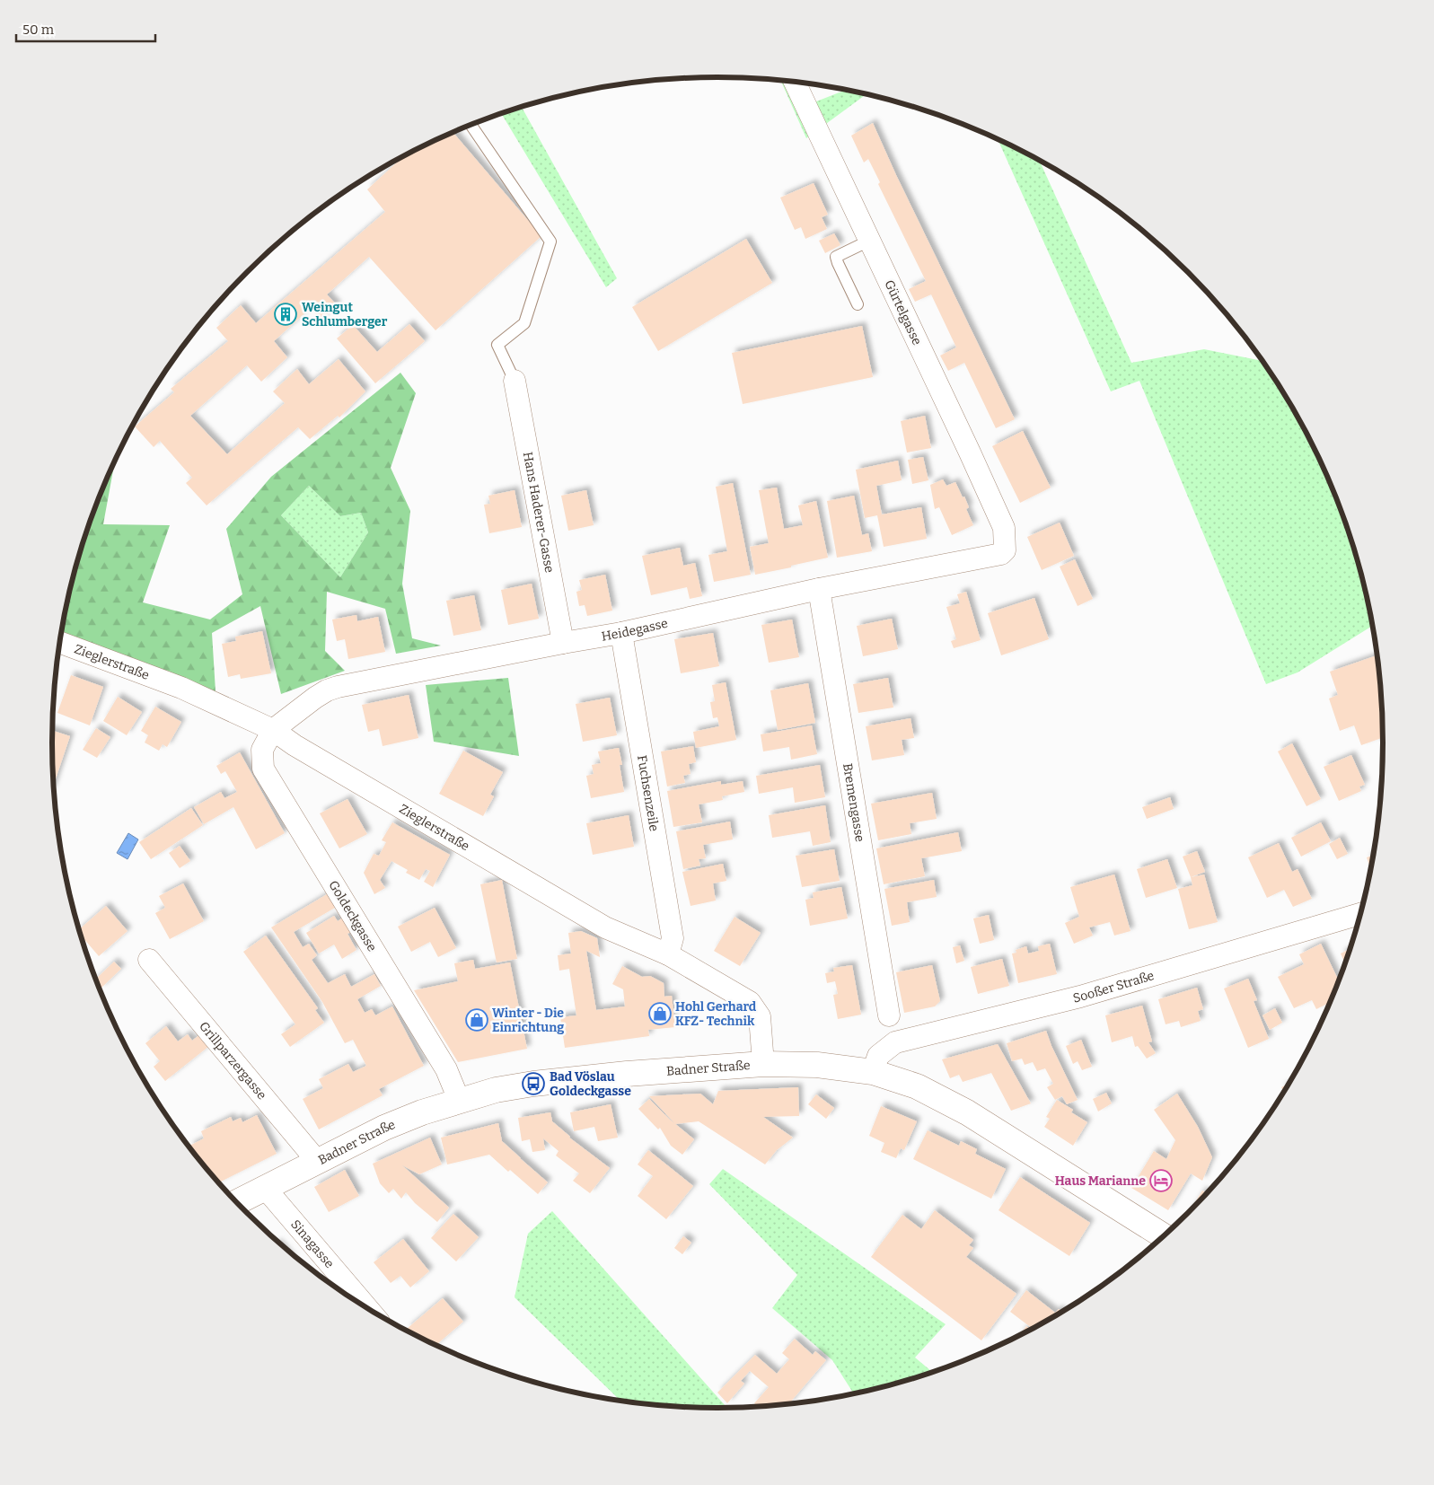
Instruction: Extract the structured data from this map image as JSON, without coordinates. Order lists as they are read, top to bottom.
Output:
{
  "streets": {
    "street": [
      "Gürtelgasse",
      "Hans Haderer-Gasse",
      "Heidegasse",
      "Zieglerstraße",
      "Fuchsenzeile",
      "Bremengasse",
      "Goldeckgasse",
      "Sooßer Straße",
      "Grillparzergasse",
      "Badner Straße",
      "Sinagasse"
    ]
  },
  "crossings": [
    ["Gürtelgasse", "Heidegasse"],
    ["Hans Haderer-Gasse", "Heidegasse"],
    ["Heidegasse", "Zieglerstraße"],
    ["Heidegasse", "Fuchsenzeile"],
    ["Heidegasse", "Bremengasse"],
    ["Heidegasse", "Goldeckgasse"],
    ["Zieglerstraße", "Fuchsenzeile"],
    ["Zieglerstraße", "Goldeckgasse"],
    ["Zieglerstraße", "Badner Straße"],
    ["Goldeckgasse", "Badner Straße"],
    ["Sooßer Straße", "Badner Straße"],
    ["Grillparzergasse", "Badner Straße"],
    ["Badner Straße", "Sinagasse"]
  ],
  "places": {
    "building": ["Weingut Schlumberger"],
    "shop": ["Hohl Gerhard KFZ- Technik", "Winter - Die Einrichtung"],
    "bus stop": ["Bad Vöslau Goldeckgasse"],
    "hotel": ["Haus Marianne"]
  },
  "scale_bar": "50 m"
}
